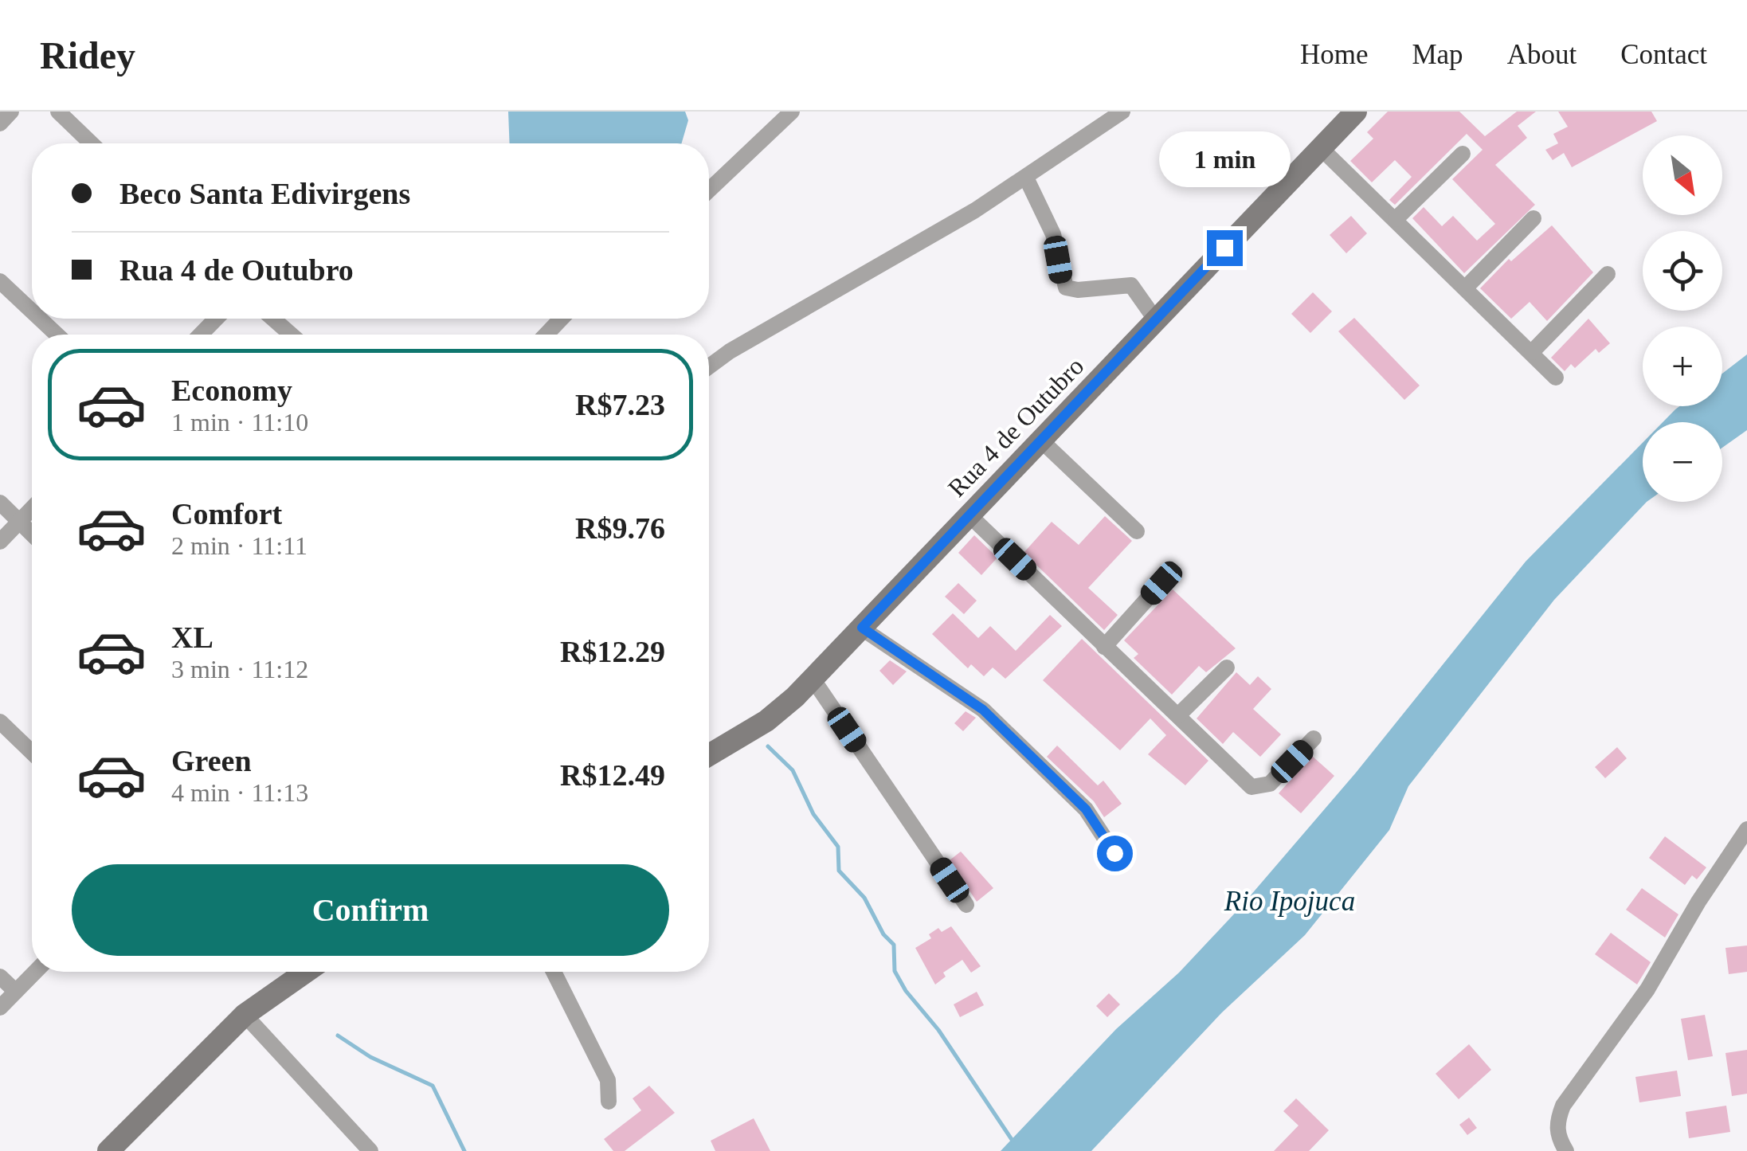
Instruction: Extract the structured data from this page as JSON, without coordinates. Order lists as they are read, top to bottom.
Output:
{
  "streets": {
    "main road": ["Rua 4 de Outubro"]
  },
  "water": ["Rio Ipojuca"],
  "north": "bottom right",
  "page": {
    "header": "Ridey",
    "nav": [
      "Home",
      "Map",
      "About",
      "Contact"
    ],
    "bubble": "1 min",
    "map_buttons": ["+", "−"],
    "banner": ["Beco Santa Edivirgens", "Rua 4 de Outubro"],
    "list": [
      {
        "name": "Economy",
        "note": "1 min · 11:10",
        "value": "R$7.23"
      },
      {
        "name": "Comfort",
        "note": "2 min · 11:11",
        "value": "R$9.76"
      },
      {
        "name": "XL",
        "note": "3 min · 11:12",
        "value": "R$12.29"
      },
      {
        "name": "Green",
        "note": "4 min · 11:13",
        "value": "R$12.49"
      }
    ],
    "buttons": "Confirm"
  }
}
